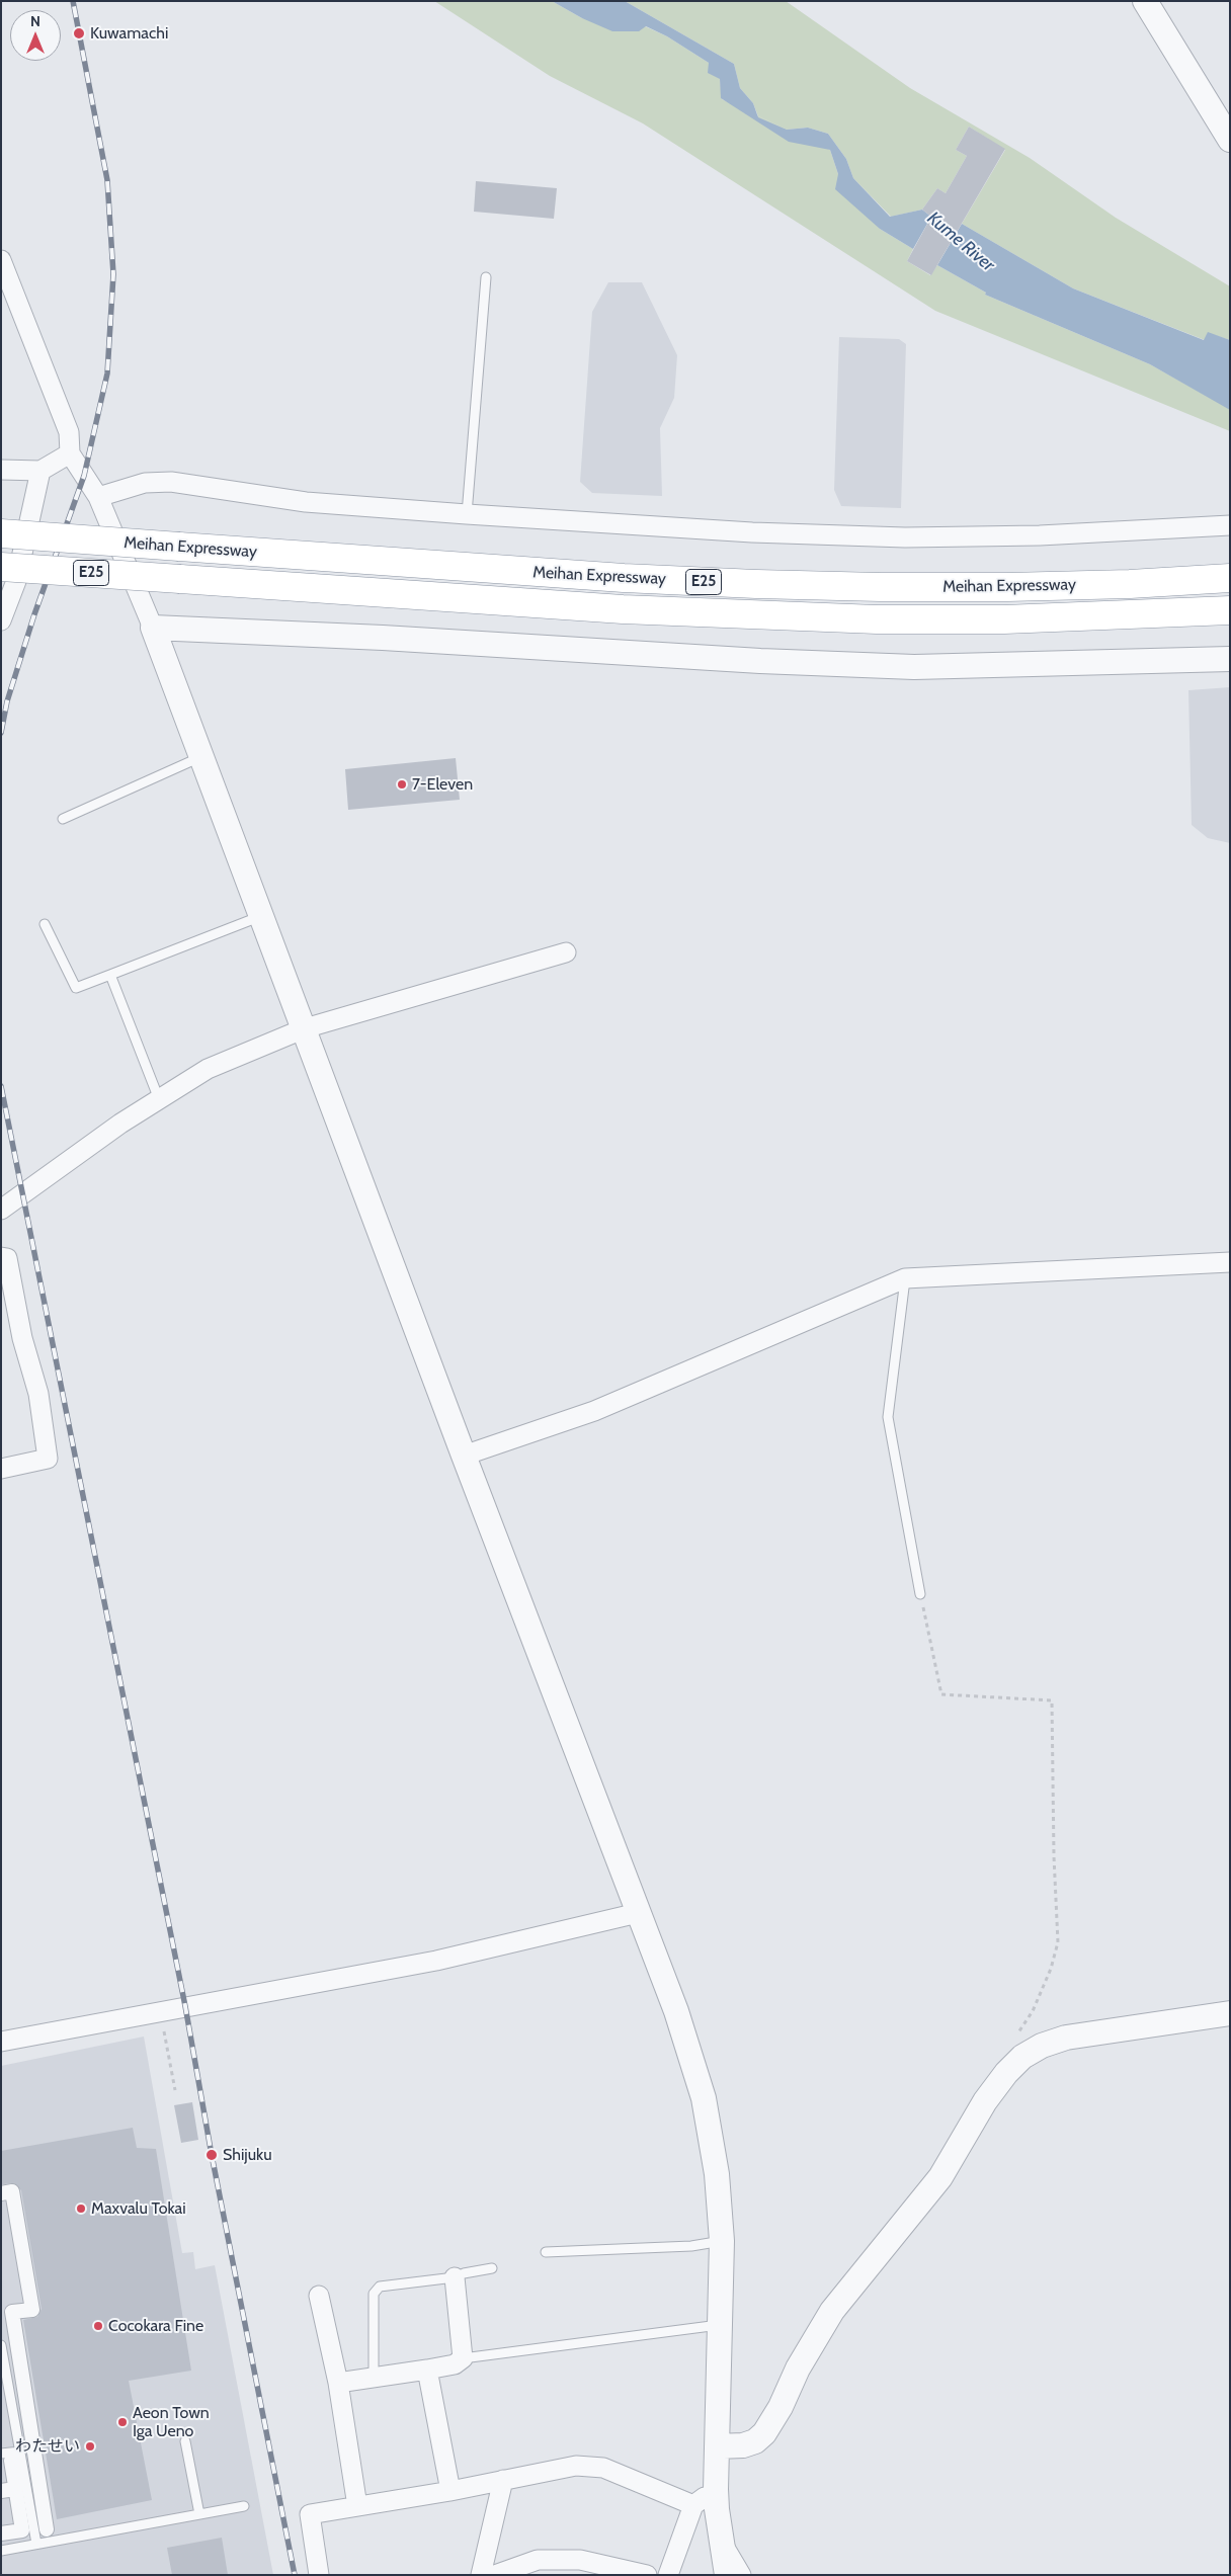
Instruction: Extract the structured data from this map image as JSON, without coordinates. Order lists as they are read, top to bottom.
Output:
{
  "streets": {
    "highway": ["Meihan Expressway", "E25"]
  },
  "water": ["Kume River"],
  "places": [
    "Kuwamachi",
    "7-Eleven",
    "Shijuku",
    "Maxvalu Tokai",
    "Cocokara Fine",
    "Aeon Town Iga Ueno",
    "わたせい"
  ],
  "north": "top"
}
